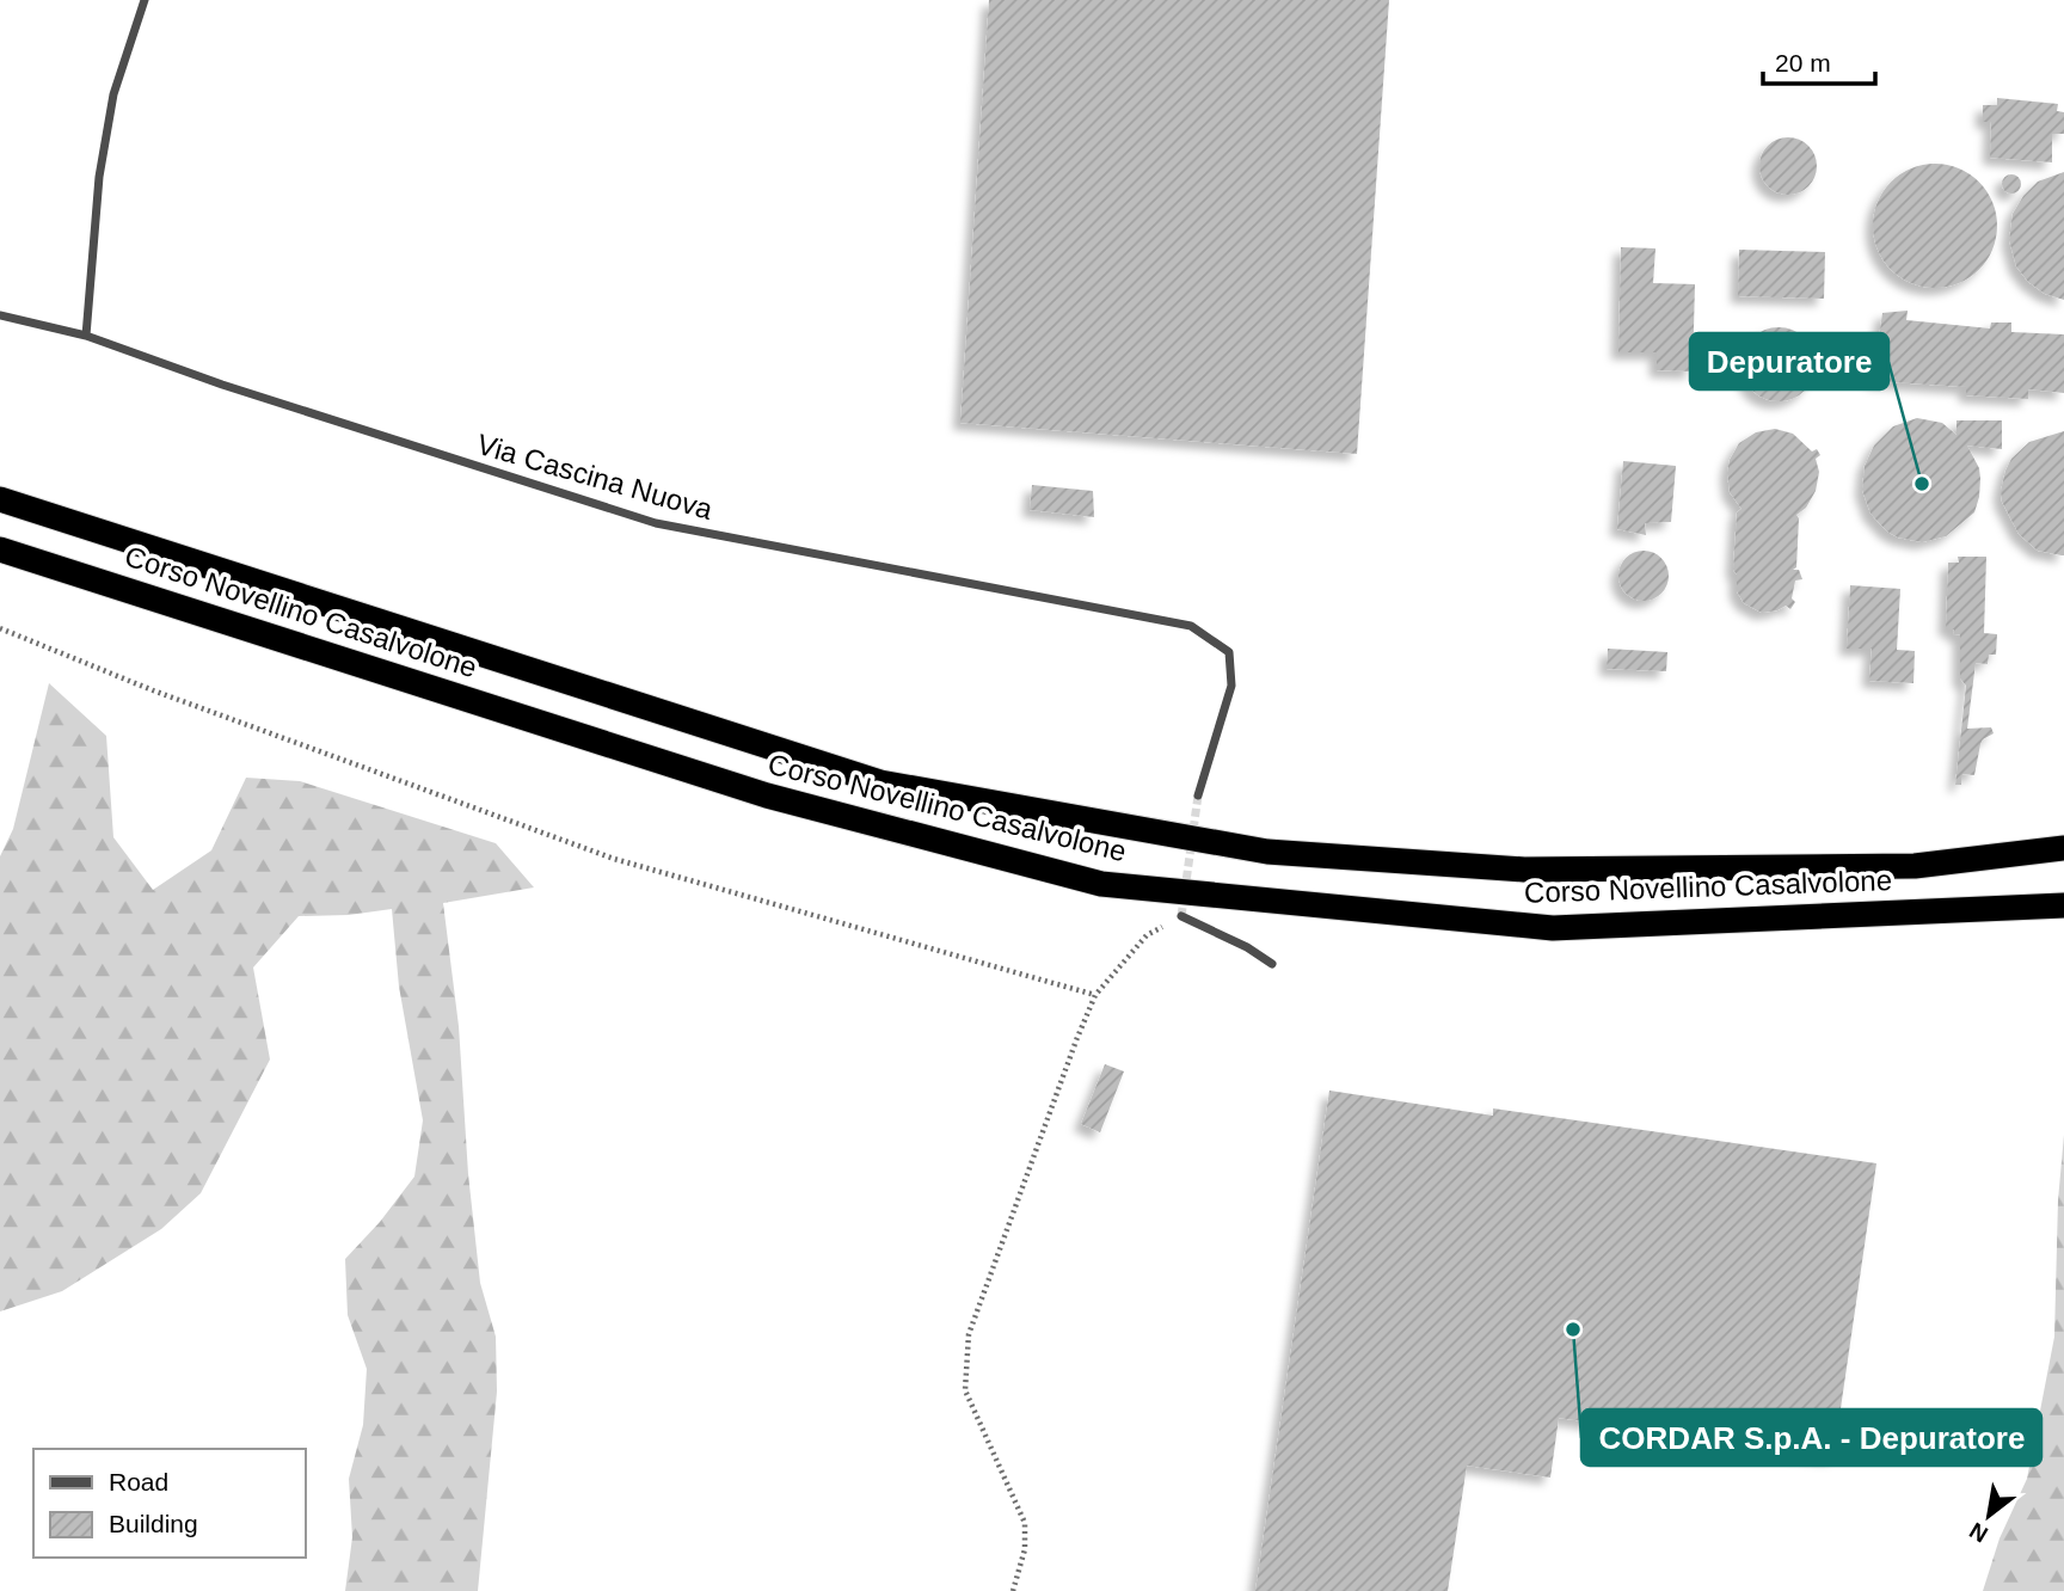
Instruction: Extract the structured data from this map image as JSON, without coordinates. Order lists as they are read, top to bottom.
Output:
{
  "streets": {
    "highway": ["Corso Novellino Casalvolone"],
    "street": ["Via Cascina Nuova"]
  },
  "places": ["Depuratore", "CORDAR S.p.A. - Depuratore"],
  "legend": ["Road", "Building"],
  "scale_bar": "20 m",
  "north": "bottom left"
}
